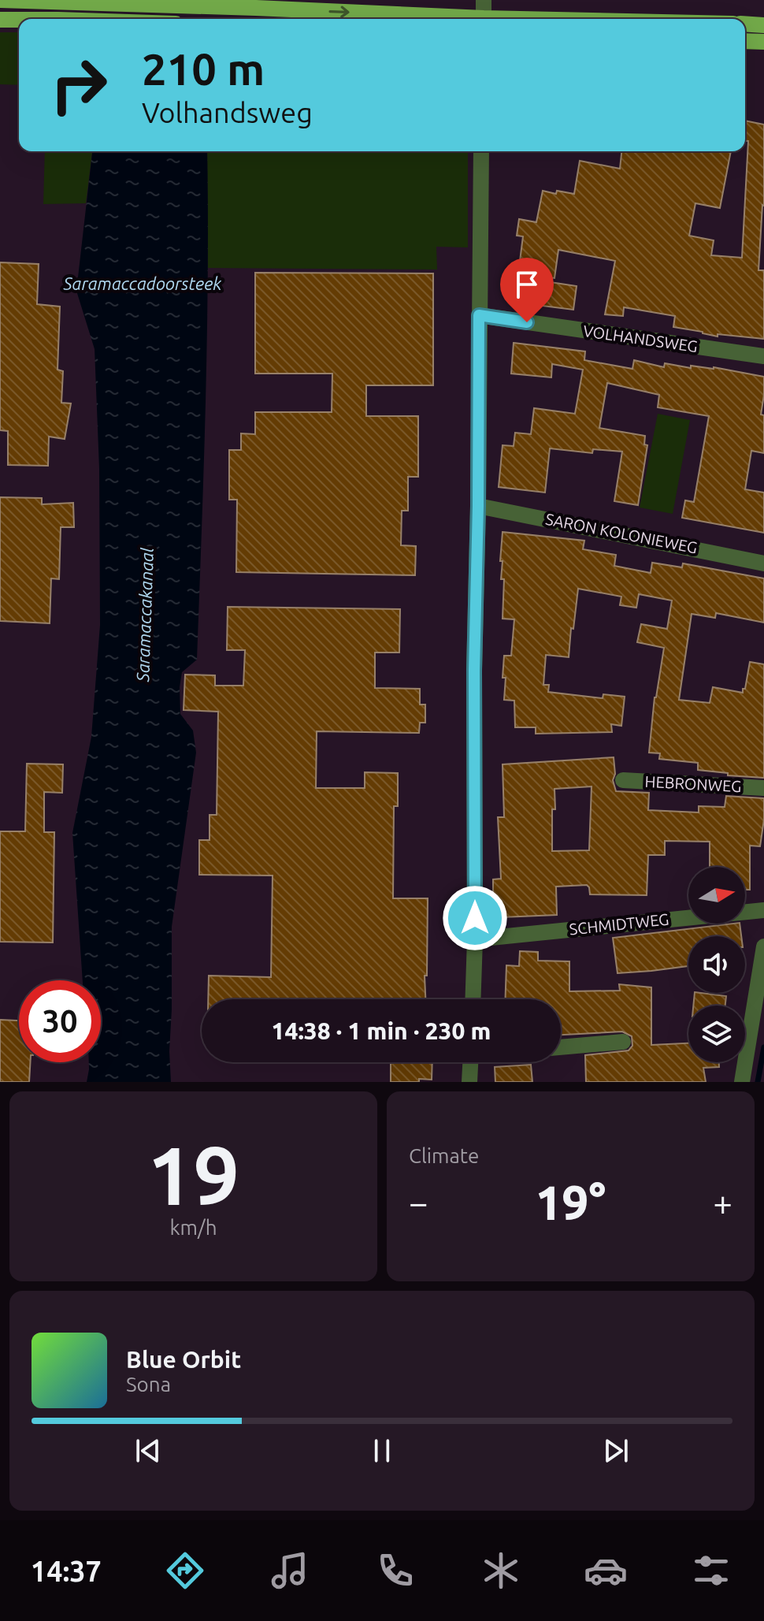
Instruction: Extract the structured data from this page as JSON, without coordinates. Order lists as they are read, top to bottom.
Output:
{
  "streets": {
    "street": [
      "VOLHANDSWEG",
      "SARON KOLONIEWEG",
      "HEBRONWEG",
      "SCHMIDTWEG"
    ]
  },
  "water": ["Saramaccadoorsteek", "Saramaccakanaal"],
  "north": "right",
  "page": {
    "turn": ["210 m", "Volhandsweg"],
    "limit": "30",
    "trip": "14:38 · 1 min · 230 m",
    "tile": [
      ["19", "km/h"],
      "Climate"
    ],
    "heat": ["−", "19°", "+"],
    "song": ["Blue Orbit", "Sona"],
    "tabs": "14:37"
  }
}
